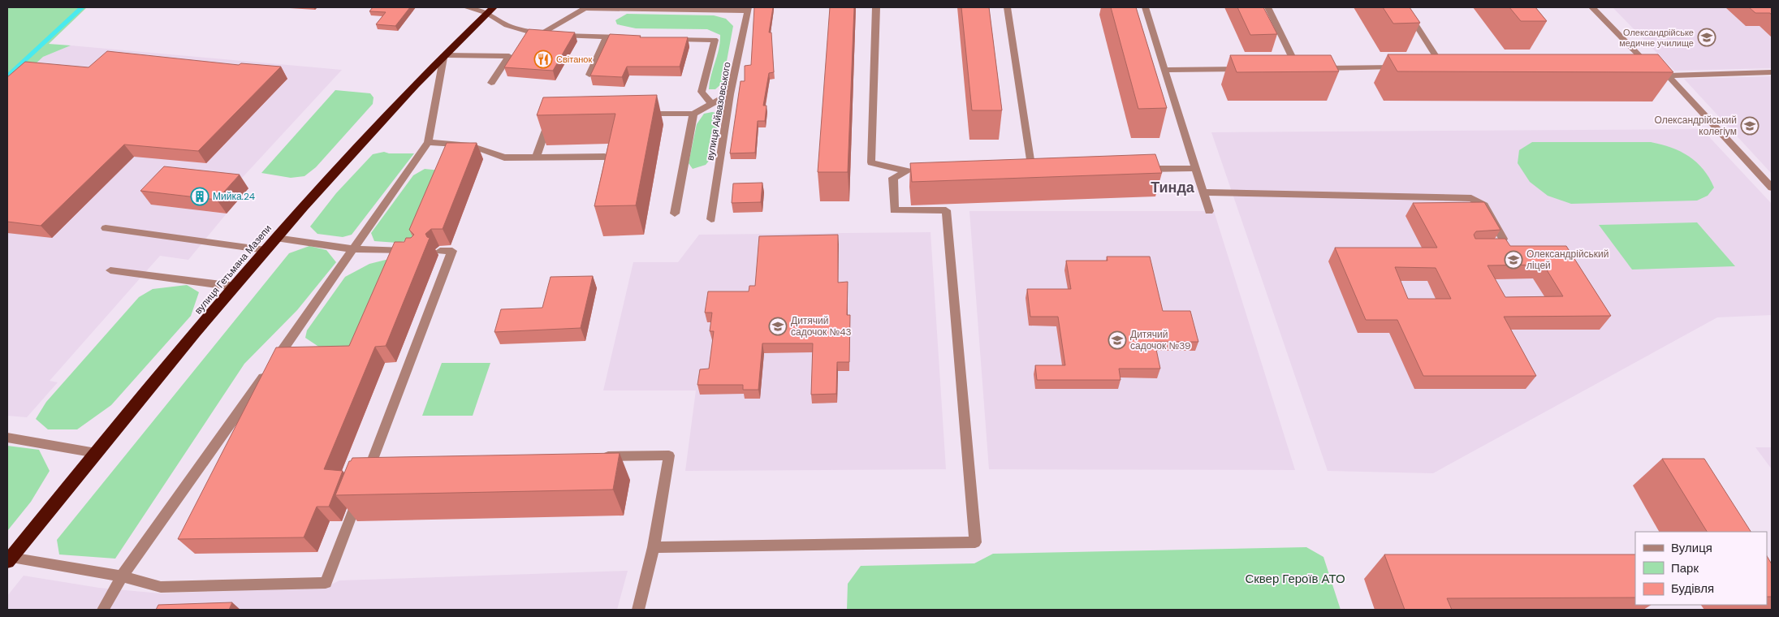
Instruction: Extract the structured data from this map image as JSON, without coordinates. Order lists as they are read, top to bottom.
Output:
{
  "streets": {
    "highway": ["вулиця Гетьмана Мазепи"],
    "street": ["вулиця Айвазовського"]
  },
  "districts": ["Тинда"],
  "parks": ["Сквер Героїв АТО"],
  "places": {
    "school or university": [
      "Олександрійське медичне училище",
      "Олександрійський колегіум",
      "Олександрійський ліцей",
      "Дитячий садочок №43",
      "Дитячий садочок №39"
    ],
    "restaurant": ["Світанок"],
    "building": ["Мийка.24"]
  },
  "legend": ["Вулиця", "Парк", "Будівля"]
}
